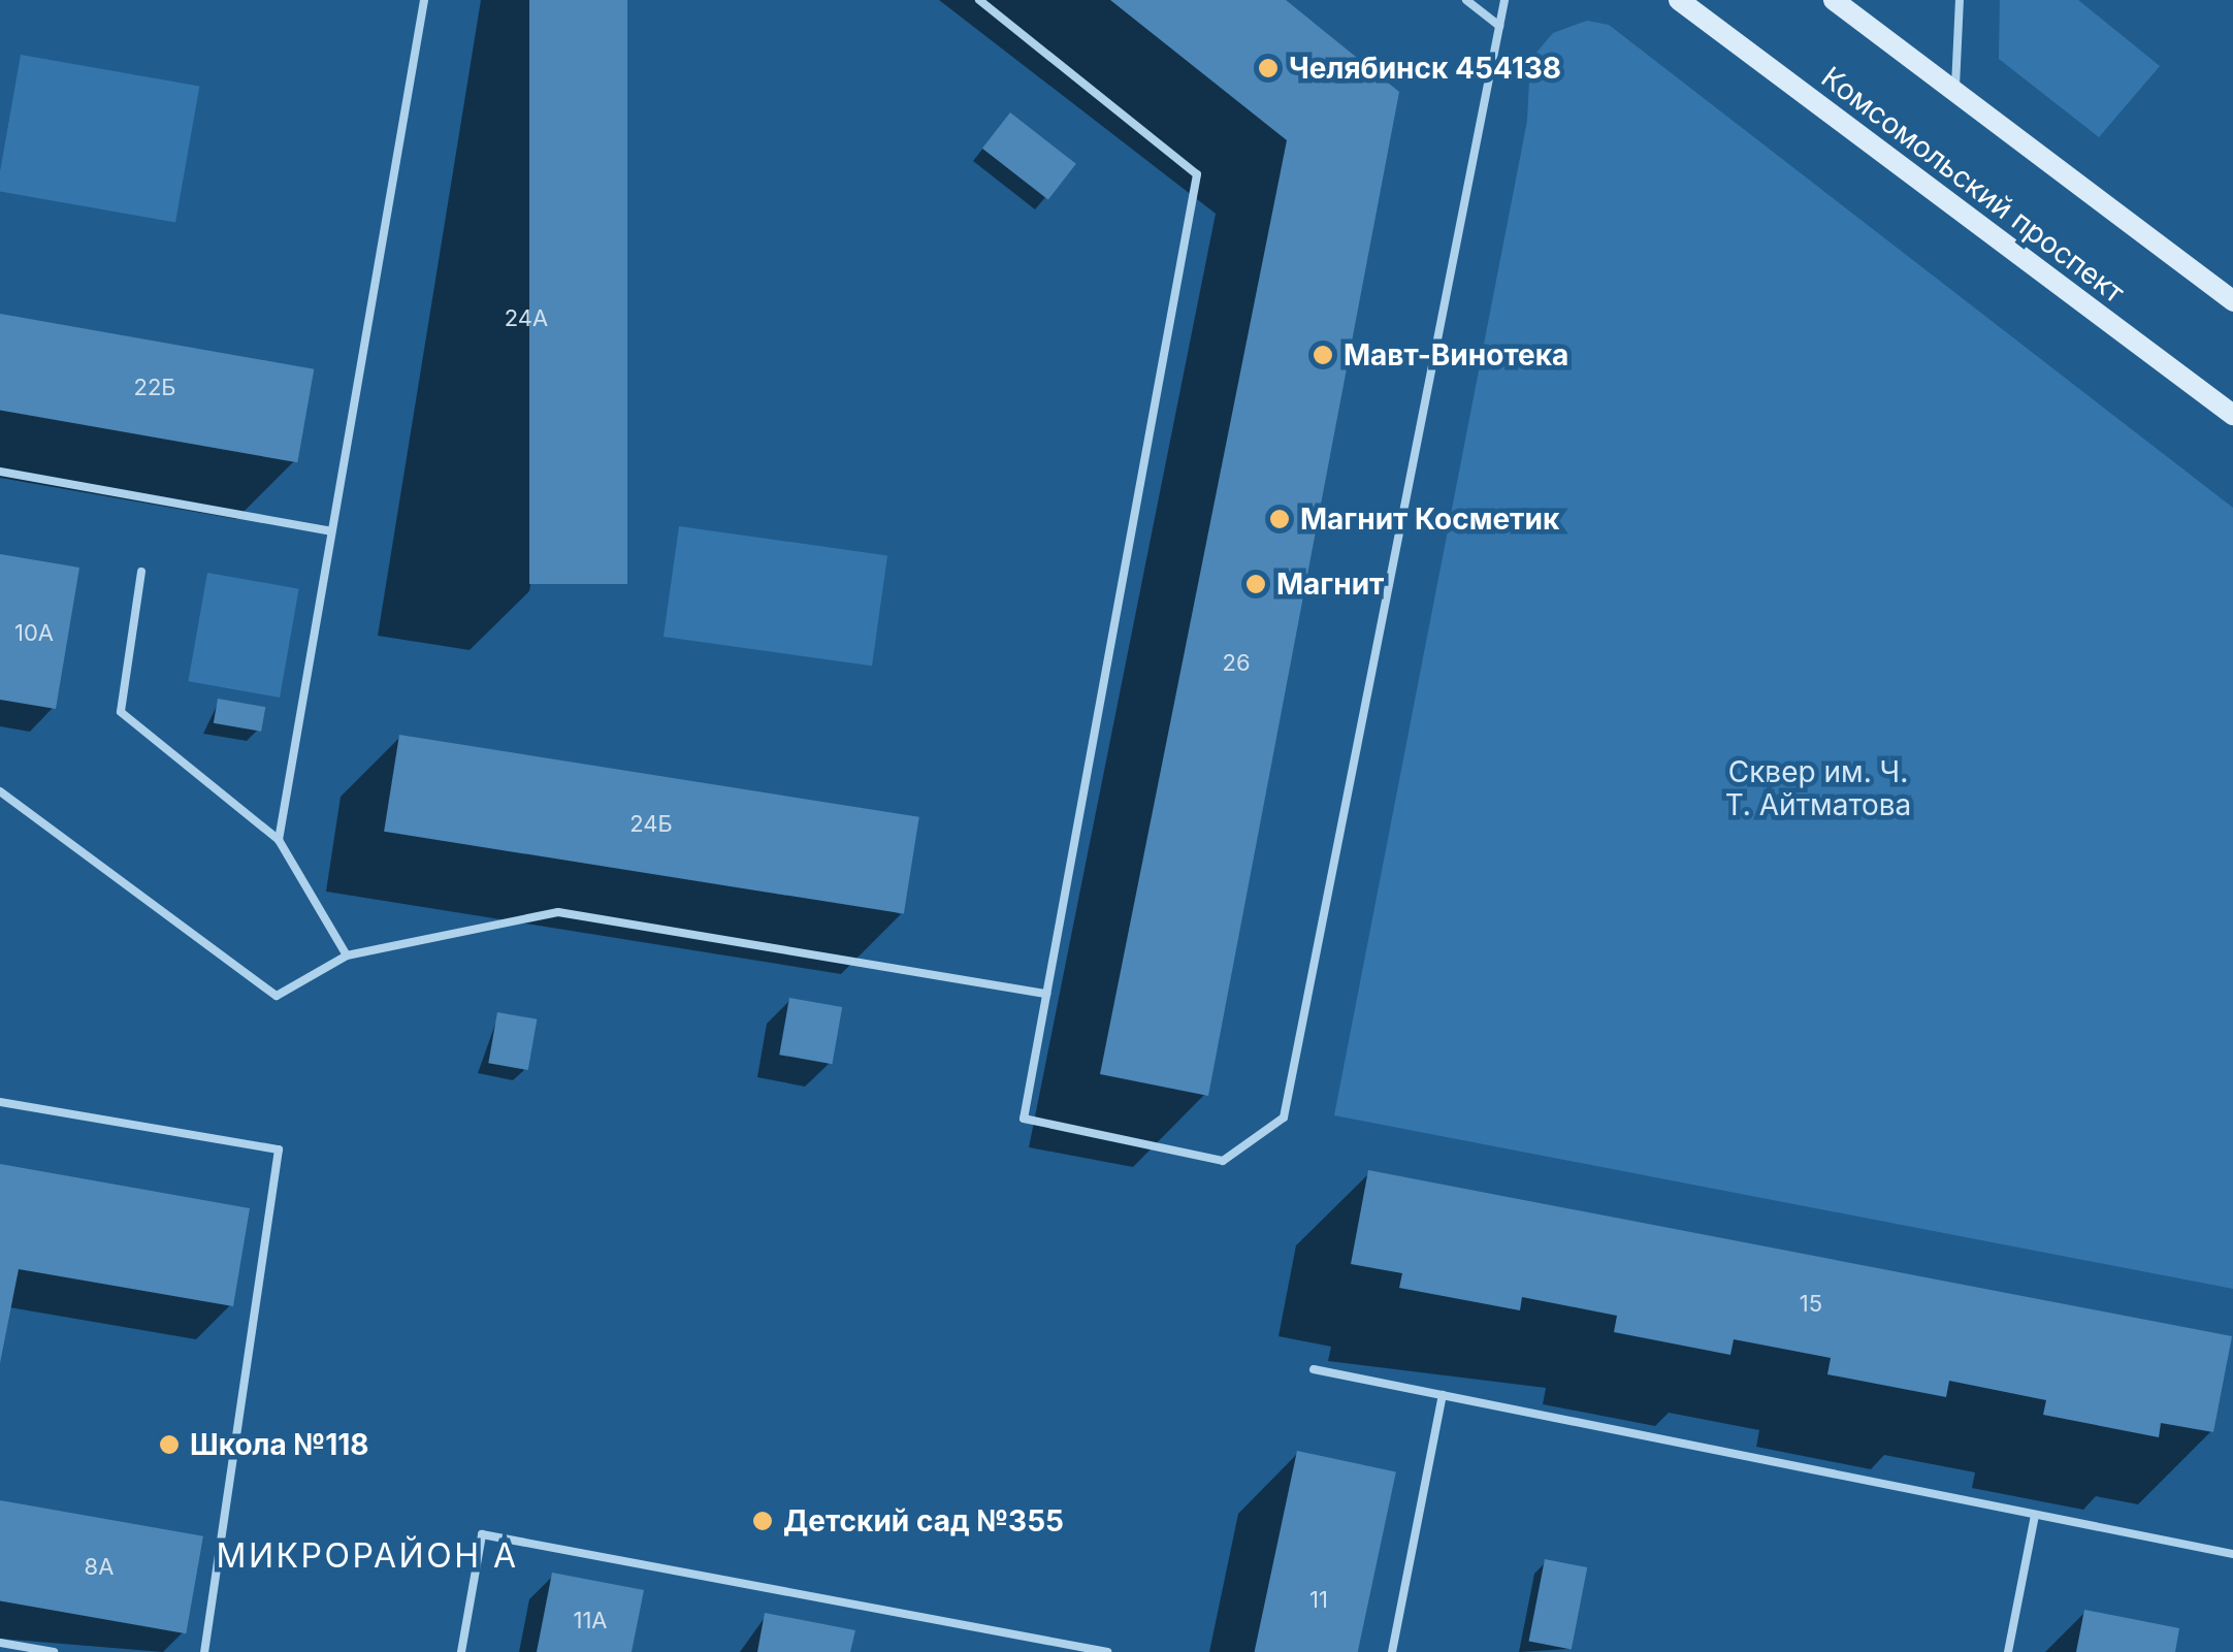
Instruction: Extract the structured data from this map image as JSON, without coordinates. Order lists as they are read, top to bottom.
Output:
{
  "streets": {
    "main road": ["Комсомольский проспект"]
  },
  "districts": ["МИКРОРАЙОН А"],
  "parks": ["Сквер им. Ч. Т. Айтматова"],
  "places": [
    "Челябинск 454138",
    "Мавт-Винотека",
    "Магнит Косметик",
    "Магнит",
    "Школа №118",
    "Детский сад №355"
  ],
  "house_numbers": [
    "24А",
    "22Б",
    "10А",
    "26",
    "24Б",
    "15",
    "8А",
    "11",
    "11А"
  ]
}
